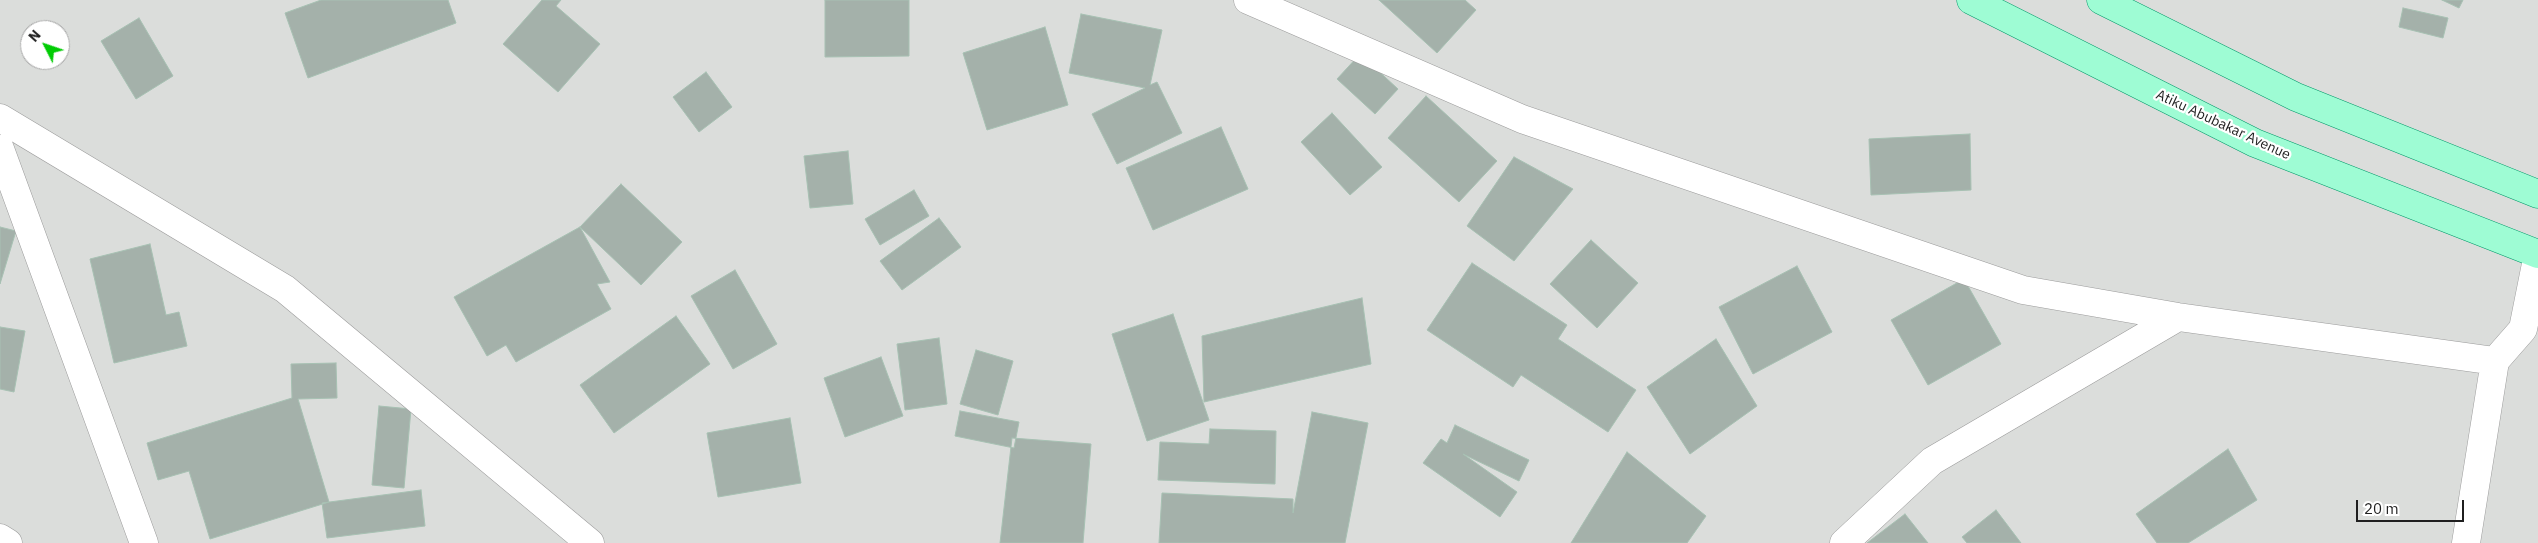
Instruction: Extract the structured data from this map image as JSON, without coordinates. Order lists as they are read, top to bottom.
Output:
{
  "streets": {
    "main road": ["Atiku Abubakar Avenue"]
  },
  "scale_bar": "20 m",
  "north": "top left"
}
